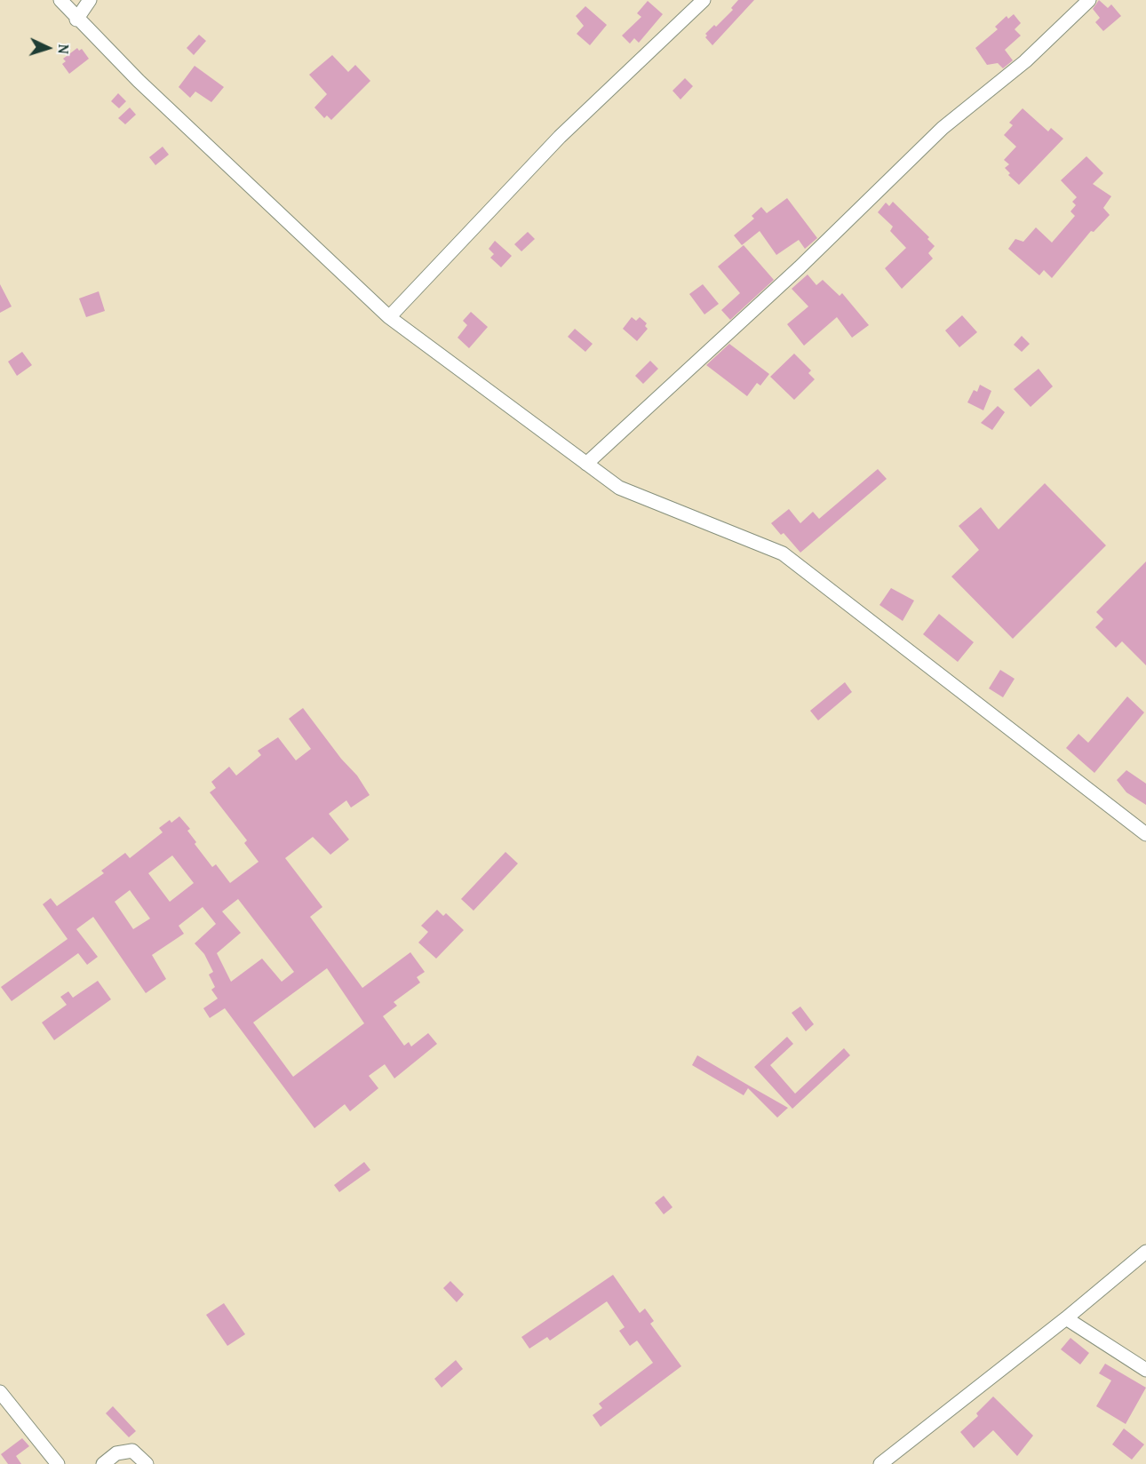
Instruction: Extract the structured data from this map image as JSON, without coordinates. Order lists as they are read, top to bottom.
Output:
{
  "north": "right"
}
